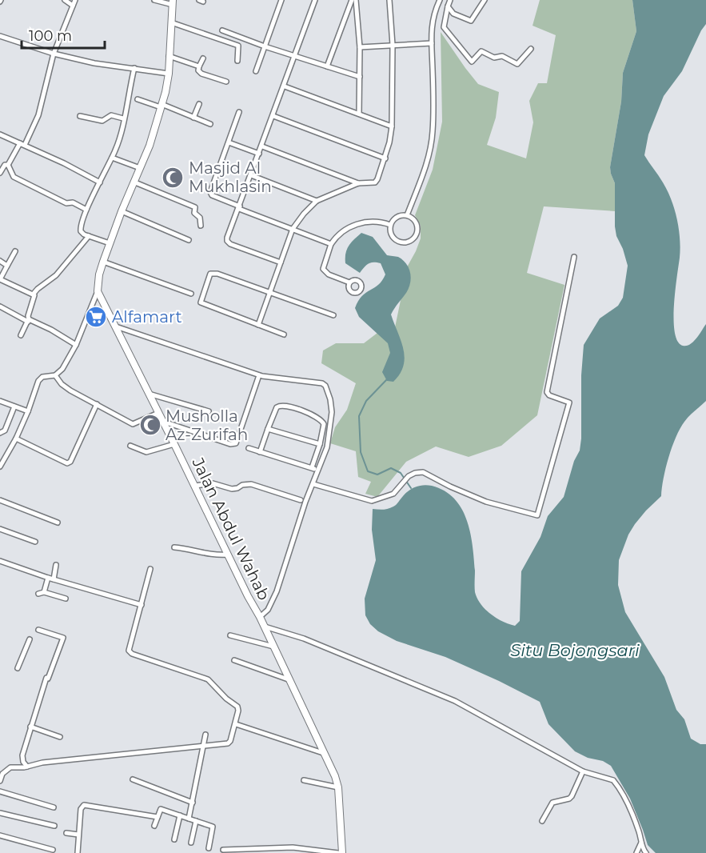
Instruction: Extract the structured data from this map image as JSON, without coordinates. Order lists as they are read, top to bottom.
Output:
{
  "streets": {
    "street": ["Jalan Abdul Wahab"]
  },
  "water": ["Situ Bojongsari"],
  "places": {
    "mosque": ["Masjid Al Mukhlasin", "Musholla Az-Zurifah"],
    "supermarket": ["Alfamart"]
  },
  "scale_bar": "100 m"
}
